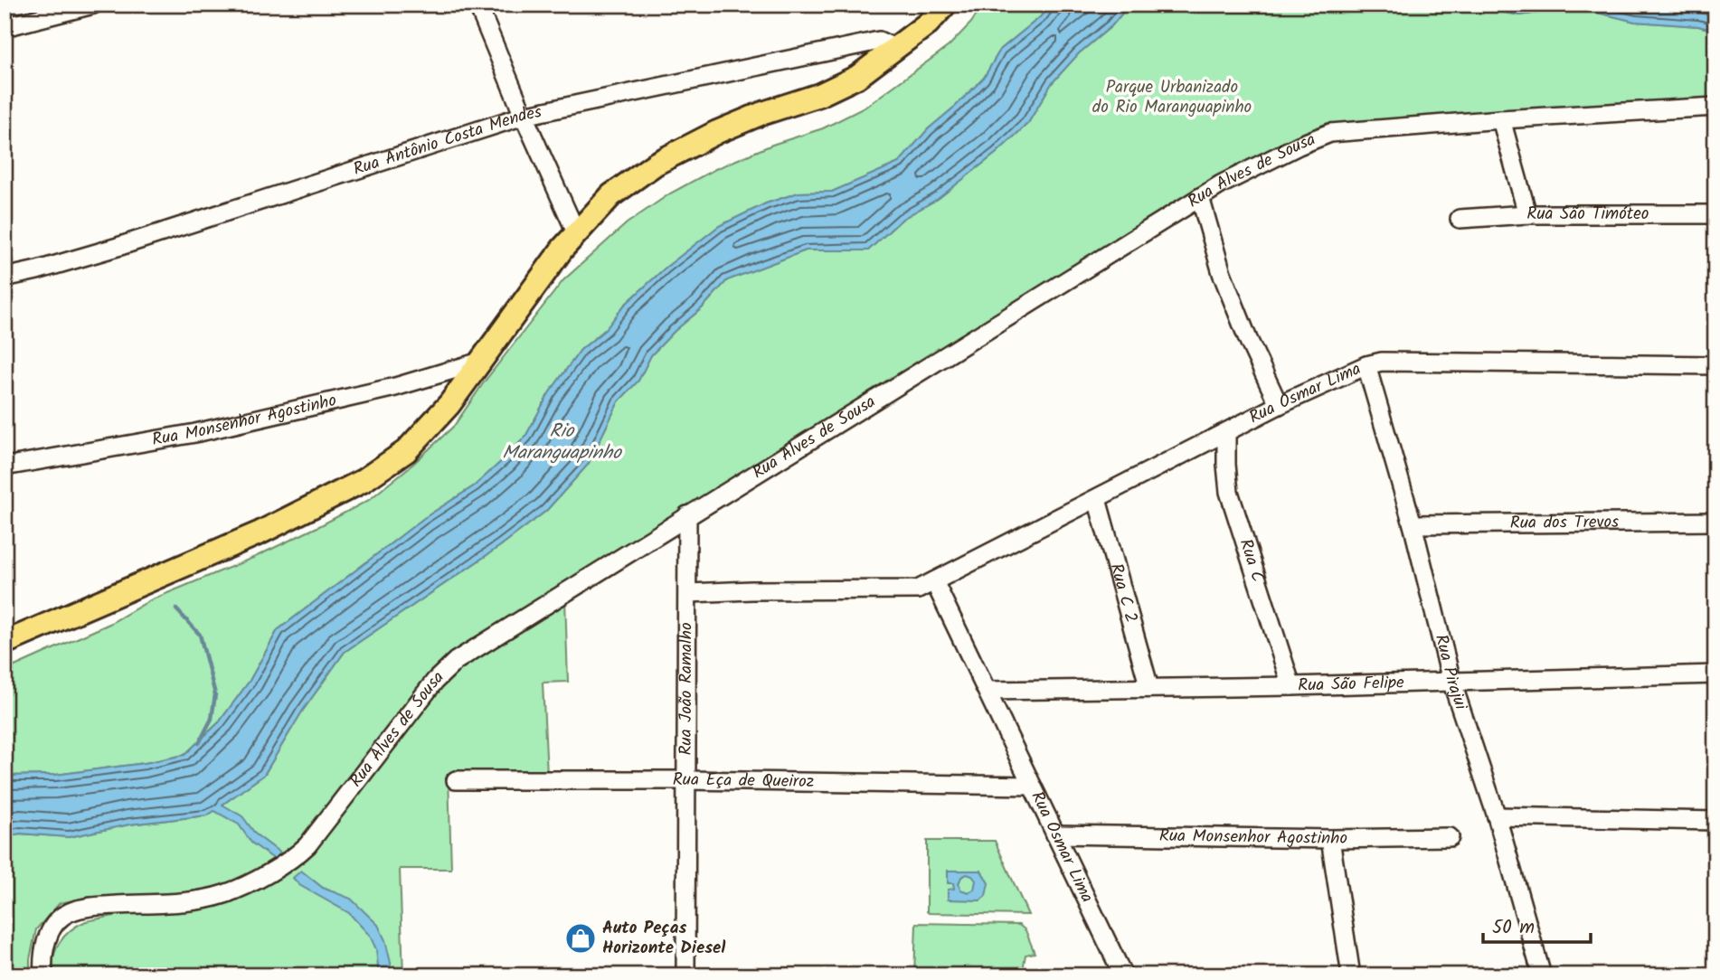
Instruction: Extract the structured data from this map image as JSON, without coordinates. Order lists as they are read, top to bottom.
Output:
{
  "streets": {
    "street": [
      "Rua Antônio Costa Mendes",
      "Rua Alves de Sousa",
      "Rua São Timóteo",
      "Rua Osmar Lima",
      "Rua Monsenhor Agostinho",
      "Rua dos Trevos",
      "Rua C",
      "Rua C 2",
      "Rua Pirajui",
      "Rua São Felipe",
      "Rua João Ramalho",
      "Rua Eça de Queiroz"
    ]
  },
  "crossings": [
    ["Rua Alves de Sousa", "Rua João Ramalho"],
    ["Rua Osmar Lima", "Rua Monsenhor Agostinho"],
    ["Rua Osmar Lima", "Rua C"],
    ["Rua Osmar Lima", "Rua C 2"],
    ["Rua Osmar Lima", "Rua Pirajui"],
    ["Rua Osmar Lima", "Rua São Felipe"],
    ["Rua Osmar Lima", "Rua João Ramalho"],
    ["Rua Osmar Lima", "Rua Eça de Queiroz"],
    ["Rua dos Trevos", "Rua Pirajui"],
    ["Rua C", "Rua São Felipe"],
    ["Rua C 2", "Rua São Felipe"],
    ["Rua Pirajui", "Rua São Felipe"],
    ["Rua João Ramalho", "Rua Eça de Queiroz"]
  ],
  "water": ["Rio Maranguapinho"],
  "parks": ["Parque Urbanizado do Rio Maranguapinho"],
  "places": {
    "shop": ["Auto Peças Horizonte Diesel"]
  },
  "scale_bar": "50 m"
}
